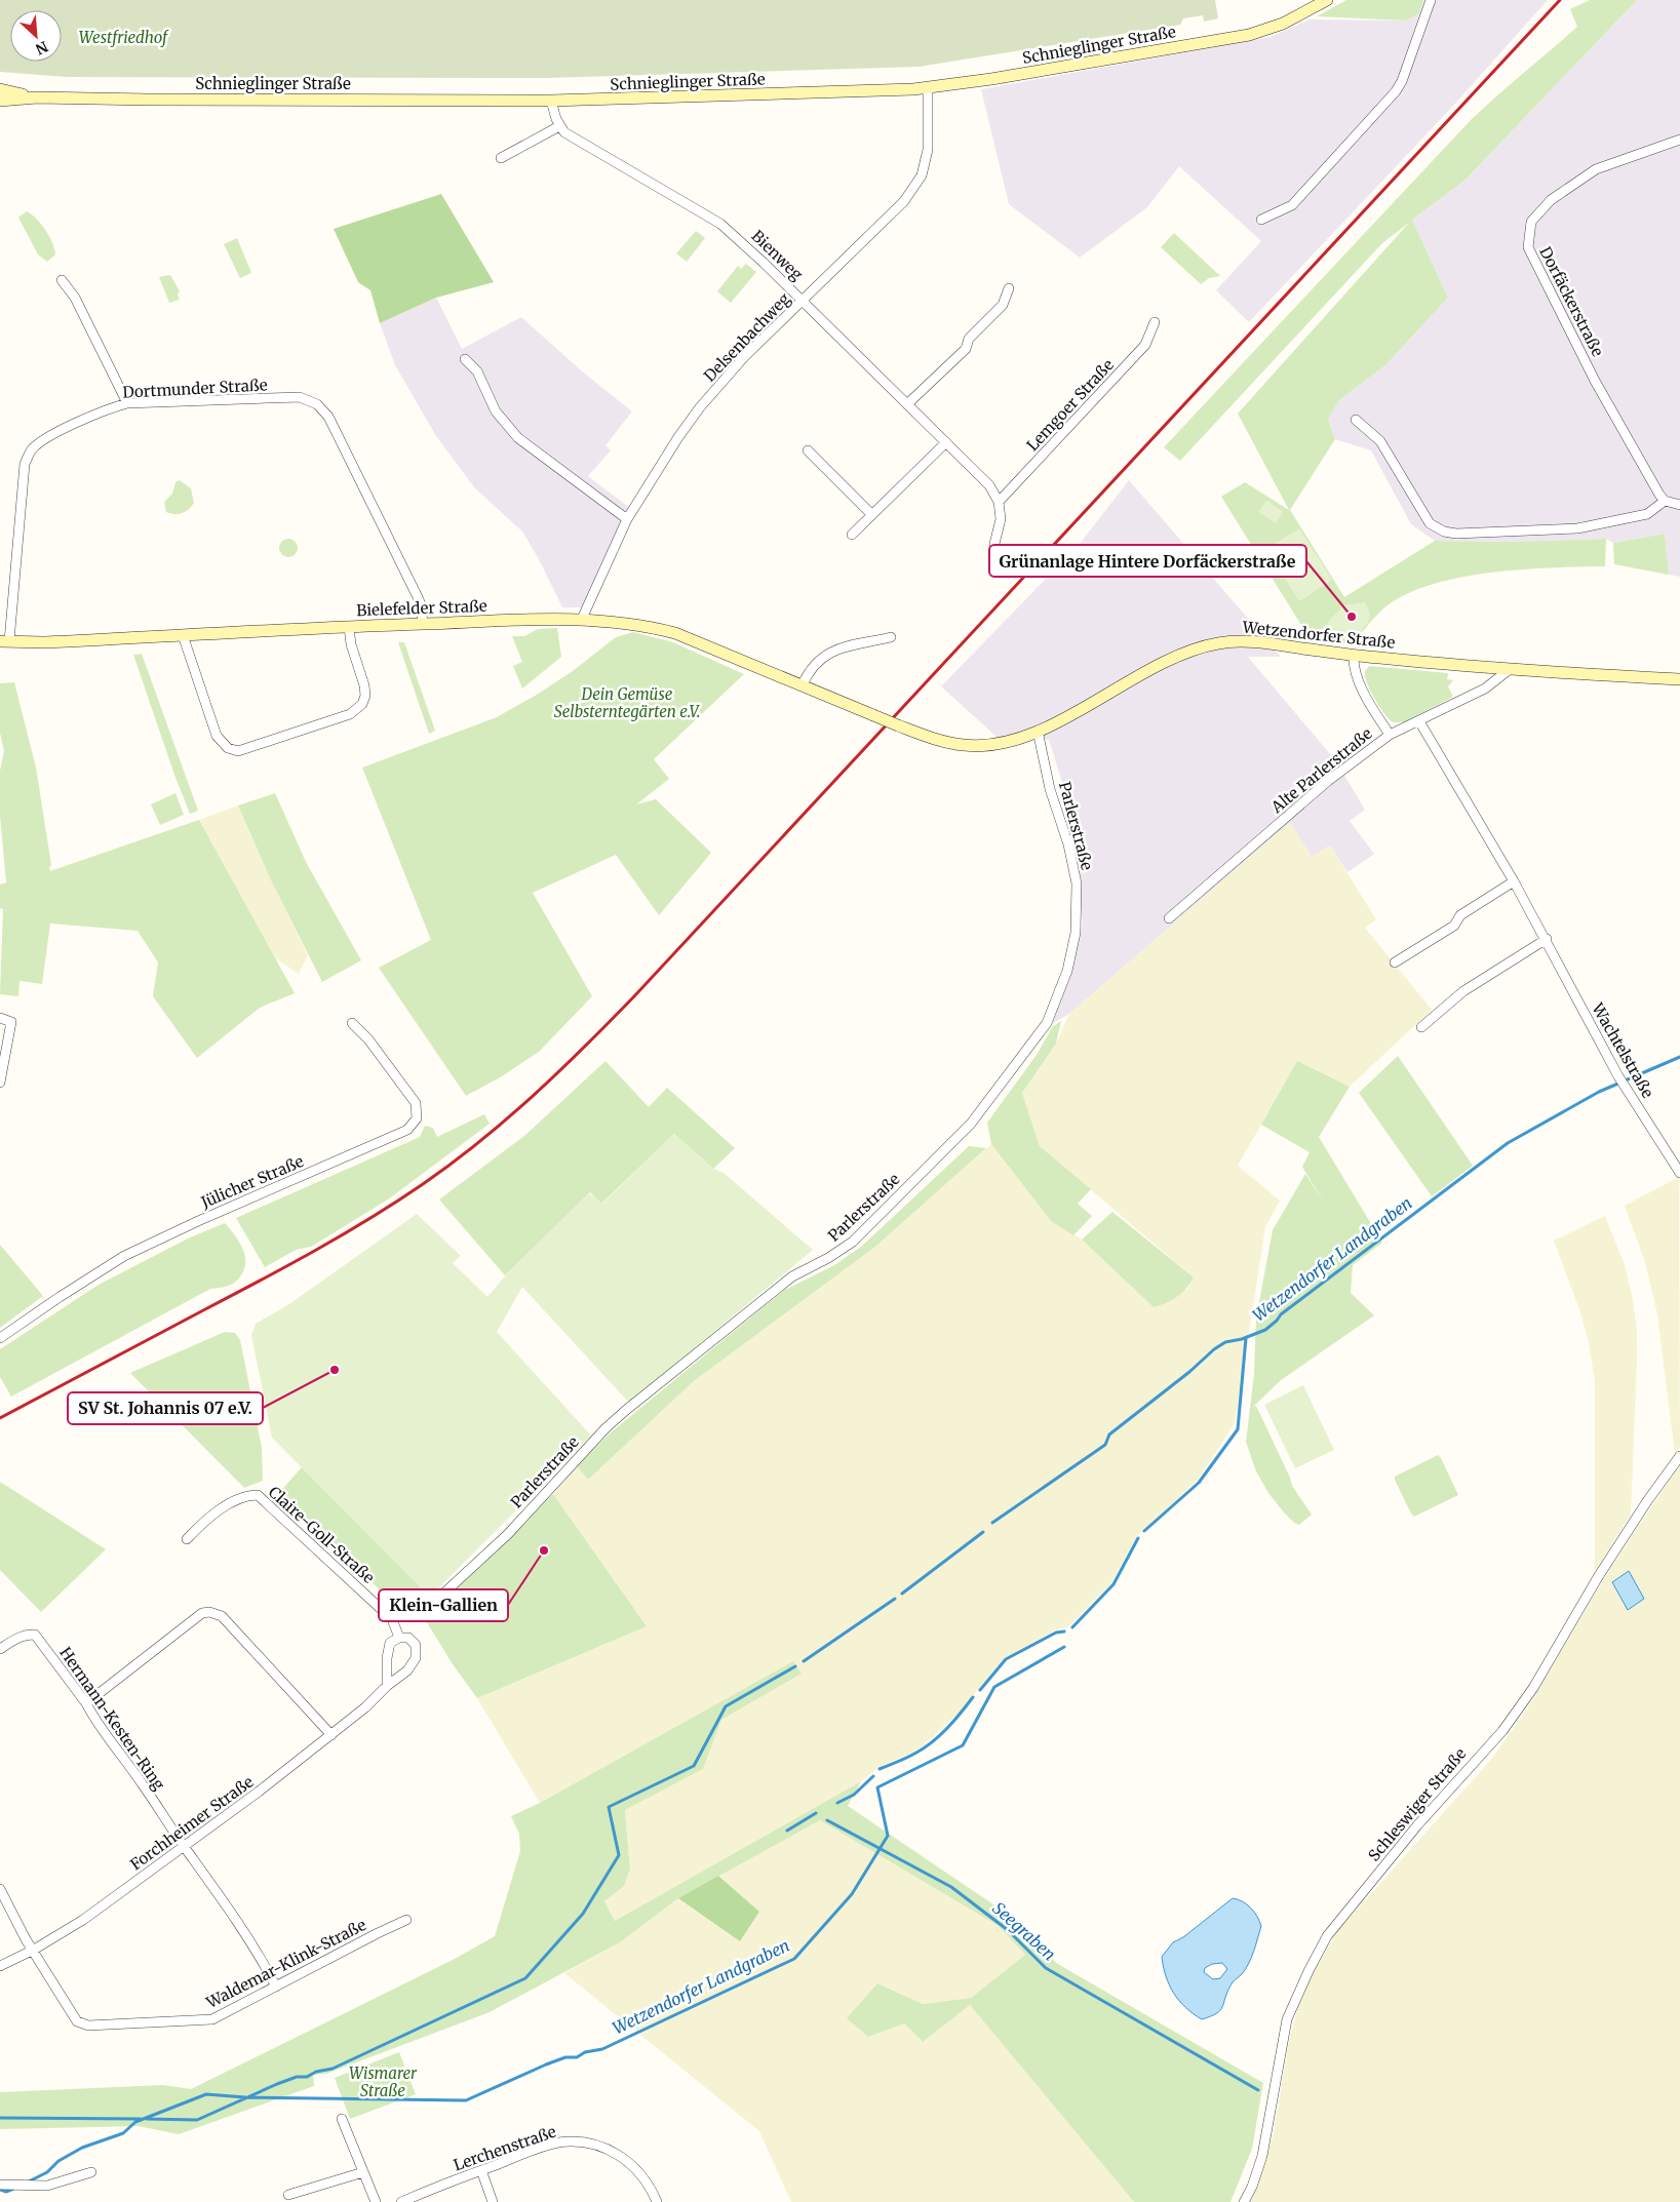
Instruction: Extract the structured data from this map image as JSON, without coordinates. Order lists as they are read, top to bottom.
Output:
{
  "streets": {
    "street": [
      "Schnieglinger Straße",
      "Bienweg",
      "Dorfäckerstraße",
      "Delsenbachweg",
      "Dortmunder Straße",
      "Lemgoer Straße",
      "Bielefelder Straße",
      "Wetzendorfer Straße",
      "Alte Parlerstraße",
      "Parlerstraße",
      "Wachtelstraße",
      "Jülicher Straße",
      "Claire-Goll-Straße",
      "Hermann-Kesten-Ring",
      "Schleswiger Straße",
      "Forchheimer Straße",
      "Waldemar-Klink-Straße",
      "Lerchenstraße"
    ]
  },
  "crossings": [
    ["Schnieglinger Straße", "Delsenbachweg"],
    ["Bienweg", "Delsenbachweg"],
    ["Bienweg", "Lemgoer Straße"],
    ["Delsenbachweg", "Bielefelder Straße"],
    ["Dortmunder Straße", "Bielefelder Straße"],
    ["Bielefelder Straße", "Wetzendorfer Straße"],
    ["Wetzendorfer Straße", "Alte Parlerstraße"],
    ["Wetzendorfer Straße", "Parlerstraße"],
    ["Alte Parlerstraße", "Wachtelstraße"],
    ["Claire-Goll-Straße", "Forchheimer Straße"],
    ["Hermann-Kesten-Ring", "Forchheimer Straße"],
    ["Hermann-Kesten-Ring", "Waldemar-Klink-Straße"],
    ["Forchheimer Straße", "Waldemar-Klink-Straße"]
  ],
  "water": ["Wetzendorfer Landgraben", "Seegraben"],
  "parks": ["Westfriedhof", "Dein Gemüse Selbsterntegärten e.V.", "Wismarer Straße"],
  "places": ["Grünanlage Hintere Dorfäckerstraße", "SV St. Johannis 07 e.V.", "Klein-Gallien"],
  "north": "bottom right"
}
